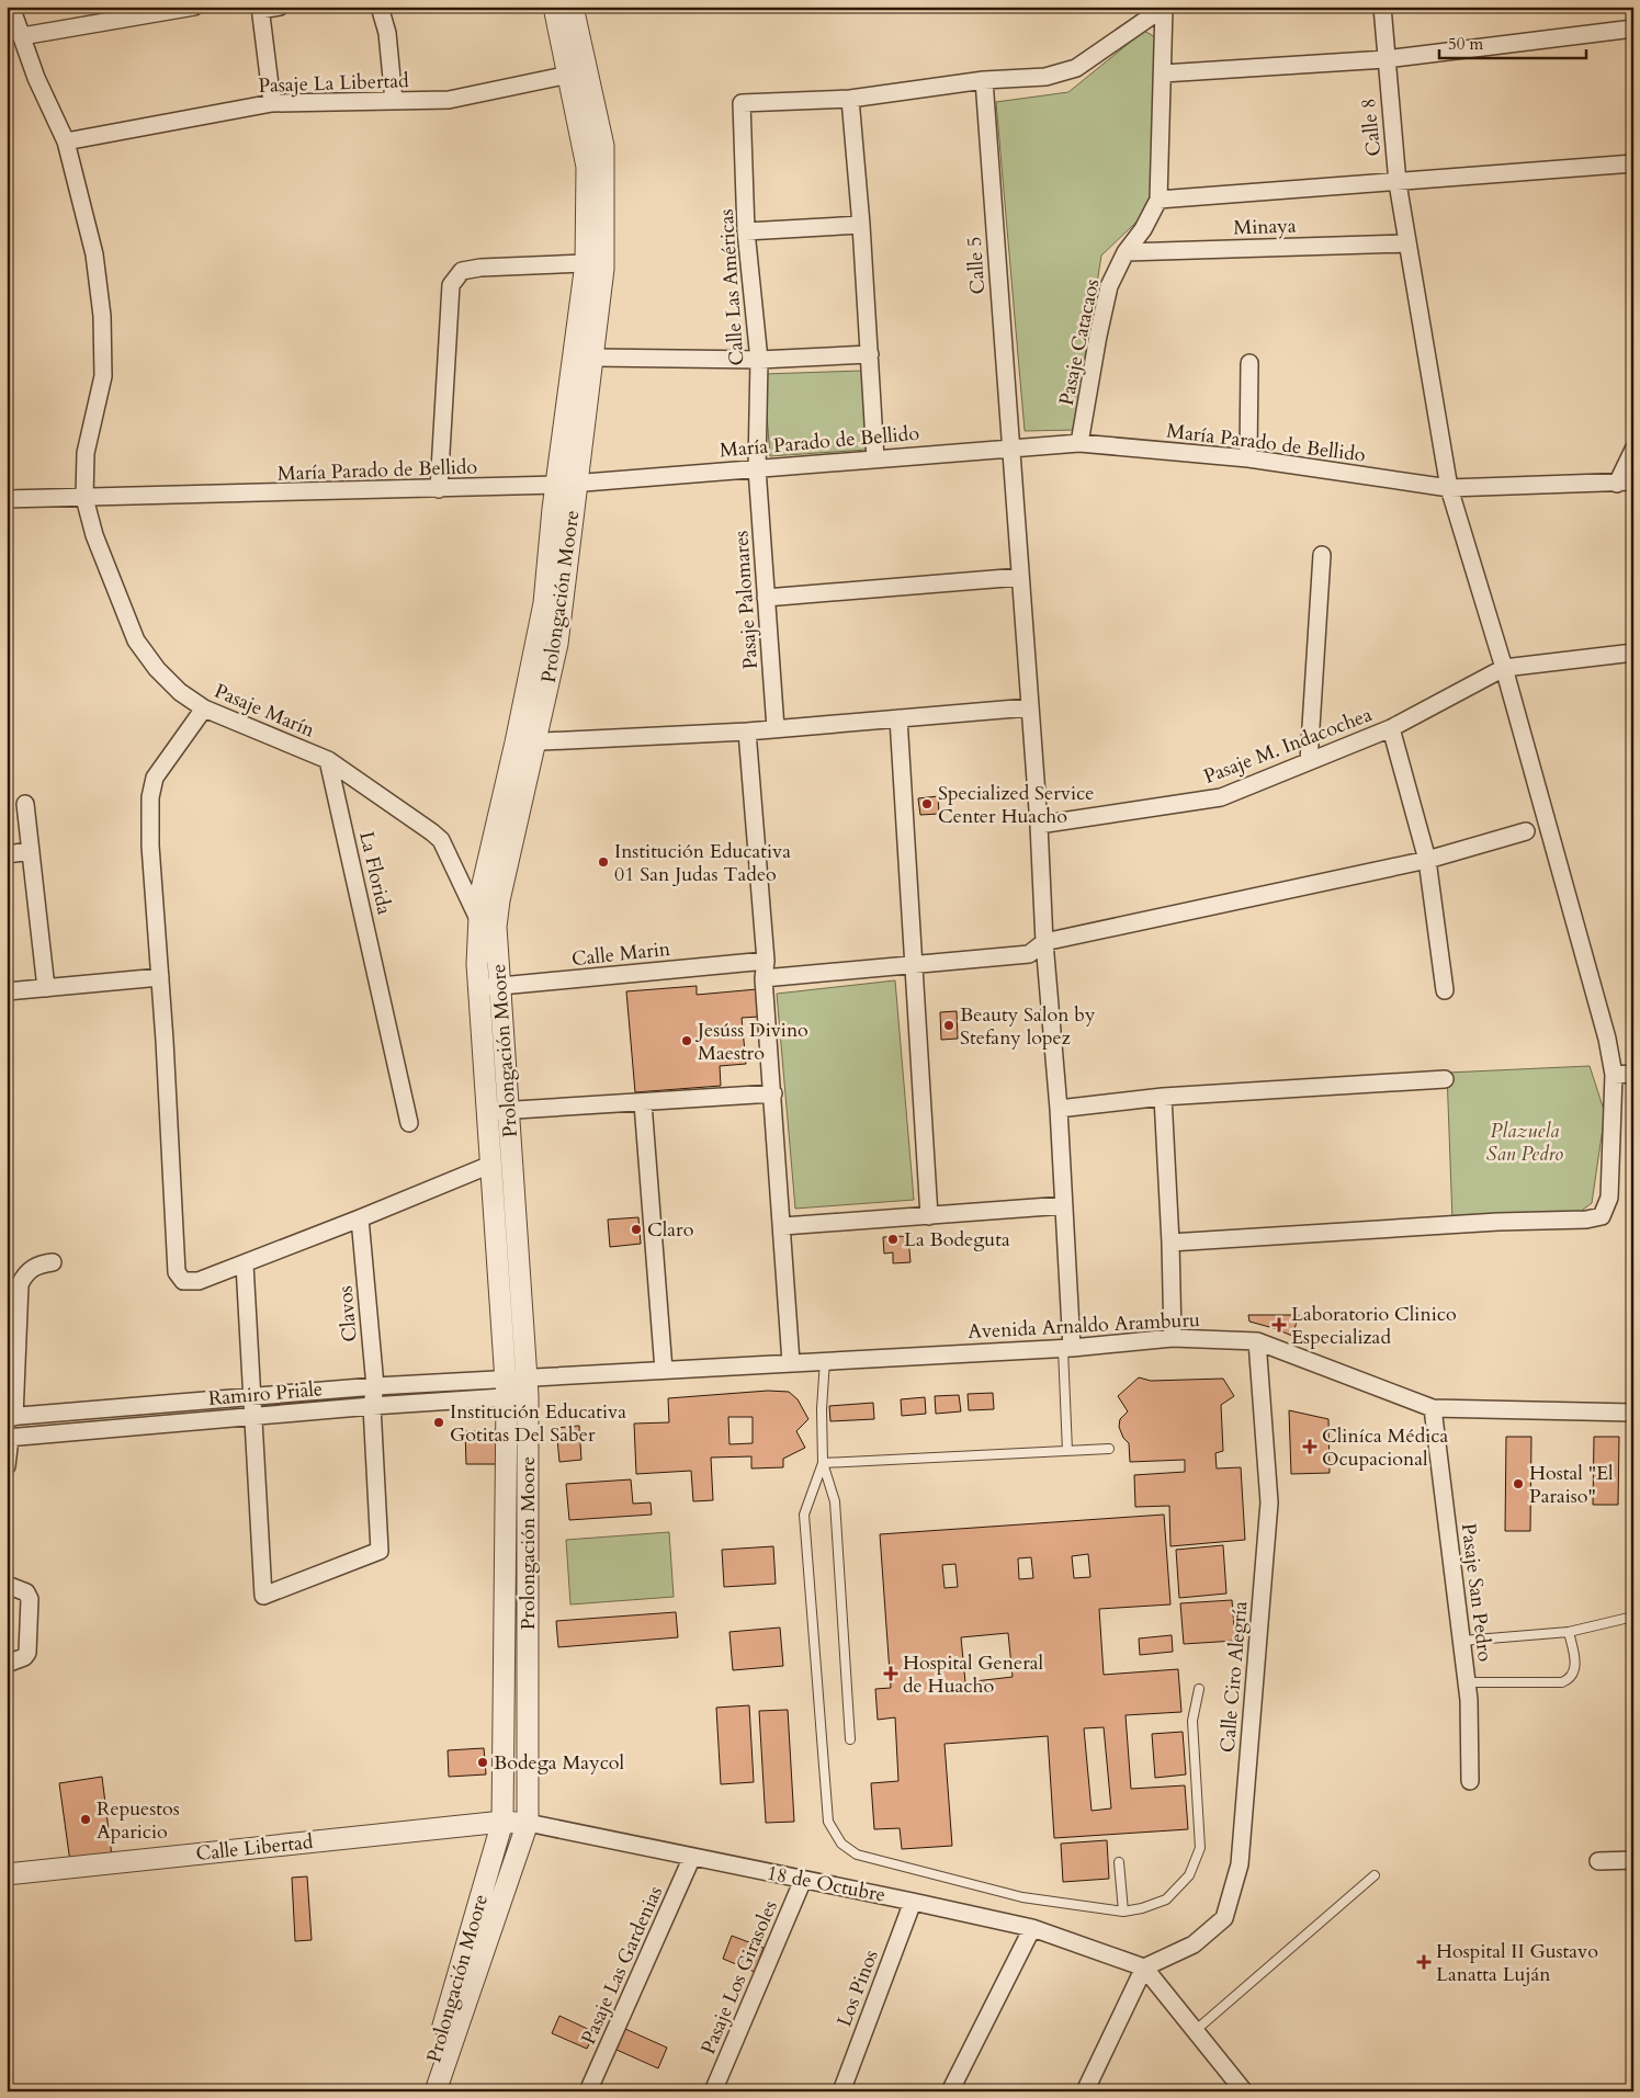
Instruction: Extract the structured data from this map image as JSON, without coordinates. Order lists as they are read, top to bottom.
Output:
{
  "streets": {
    "street": [
      "Pasaje La Libertad",
      "Calle 8",
      "Minaya",
      "Calle 5",
      "Calle Las Américas",
      "Pasaje Catacaos",
      "María Parado de Bellido",
      "Prolongación Moore",
      "Pasaje Palomares",
      "Pasaje Marín",
      "Pasaje M. Indacochea",
      "La Florida",
      "Calle Marin",
      "Clavos",
      "Avenida Arnaldo Aramburu",
      "Ramiro Priale",
      "Pasaje San Pedro",
      "Calle Ciro Alegría",
      "Calle Libertad",
      "18 de Octubre",
      "Pasaje Las Gardenias",
      "Pasaje Los Girasoles",
      "Los Pinos"
    ]
  },
  "crossings": [
    ["Pasaje La Libertad", "Prolongación Moore"],
    ["Pasaje La Libertad", "Pasaje Marín"],
    ["Calle 8", "Minaya"],
    ["Calle 8", "María Parado de Bellido"],
    ["Calle 8", "Pasaje M. Indacochea"],
    ["Minaya", "Pasaje Catacaos"],
    ["Calle 5", "María Parado de Bellido"],
    ["Calle 5", "Pasaje M. Indacochea"],
    ["Calle 5", "Avenida Arnaldo Aramburu"],
    ["Calle Las Américas", "María Parado de Bellido"],
    ["Calle Las Américas", "Pasaje Palomares"],
    ["Pasaje Catacaos", "María Parado de Bellido"],
    ["María Parado de Bellido", "Prolongación Moore"],
    ["María Parado de Bellido", "Pasaje Palomares"],
    ["María Parado de Bellido", "Pasaje Marín"],
    ["Prolongación Moore", "Pasaje Marín"],
    ["Prolongación Moore", "Calle Marin"],
    ["Prolongación Moore", "Avenida Arnaldo Aramburu"],
    ["Prolongación Moore", "Ramiro Priale"],
    ["Prolongación Moore", "Calle Libertad"],
    ["Prolongación Moore", "18 de Octubre"],
    ["Pasaje Marín", "La Florida"],
    ["Clavos", "Ramiro Priale"],
    ["Avenida Arnaldo Aramburu", "Ramiro Priale"],
    ["Avenida Arnaldo Aramburu", "Pasaje San Pedro"],
    ["Avenida Arnaldo Aramburu", "Calle Ciro Alegría"],
    ["Calle Ciro Alegría", "18 de Octubre"],
    ["Calle Libertad", "18 de Octubre"],
    ["18 de Octubre", "Pasaje Las Gardenias"],
    ["18 de Octubre", "Pasaje Los Girasoles"],
    ["18 de Octubre", "Los Pinos"]
  ],
  "parks": ["Plazuela San Pedro"],
  "places": {
    "other": [
      "Specialized Service Center Huacho",
      "Institución Educativa 01 San Judas Tadeo",
      "Beauty Salon by Stefany lopez",
      "Jesúss Divino Maestro",
      "Claro",
      "La Bodeguta",
      "Institución Educativa Gotitas Del Saber",
      "Hostal \"El Paraiso\"",
      "Bodega Maycol",
      "Repuestos Aparicio"
    ],
    "health": [
      "Laboratorio Clinico Especializad",
      "Cliníca Médica Ocupacional",
      "Hospital General de Huacho",
      "Hospital II Gustavo Lanatta Luján"
    ]
  },
  "scale_bar": "50 m"
}
